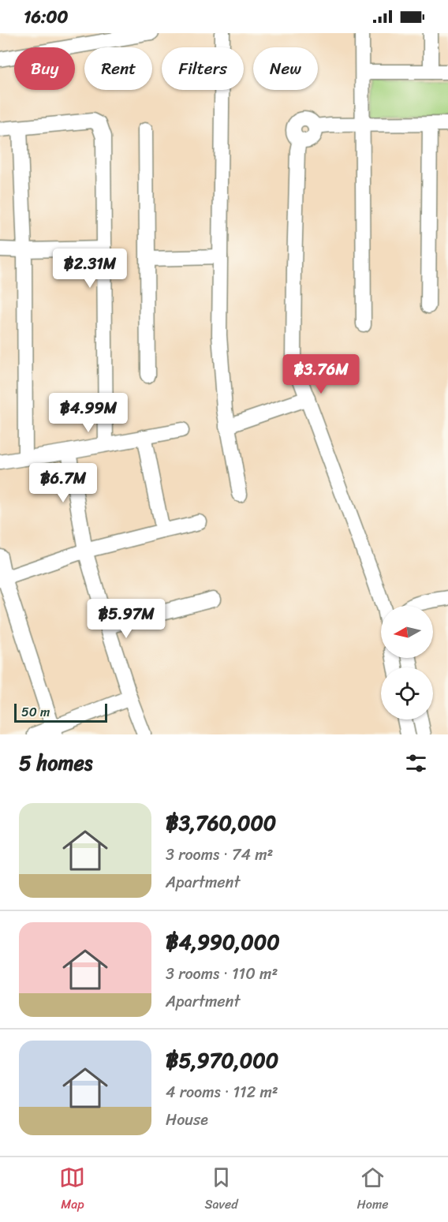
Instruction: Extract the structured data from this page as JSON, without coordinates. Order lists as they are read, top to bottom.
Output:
{
  "scale_bar": "50 m",
  "north": "left",
  "page": {
    "status": "16:00",
    "chip": [
      "Buy",
      "Rent",
      "Filters",
      "New"
    ],
    "price": [
      "฿2.31M",
      "฿3.76M",
      "฿4.99M",
      "฿6.7M",
      "฿5.97M"
    ],
    "scale": "50 m",
    "heading": "5 homes",
    "list": [
      {
        "name": "฿3,760,000",
        "note": "3 rooms · 74 m² · Apartment"
      },
      {
        "name": "฿4,990,000",
        "note": "3 rooms · 110 m² · Apartment"
      },
      {
        "name": "฿5,970,000",
        "note": "4 rooms · 112 m² · House"
      }
    ],
    "tabs": ["Map", "Saved", "Home"]
  }
}
